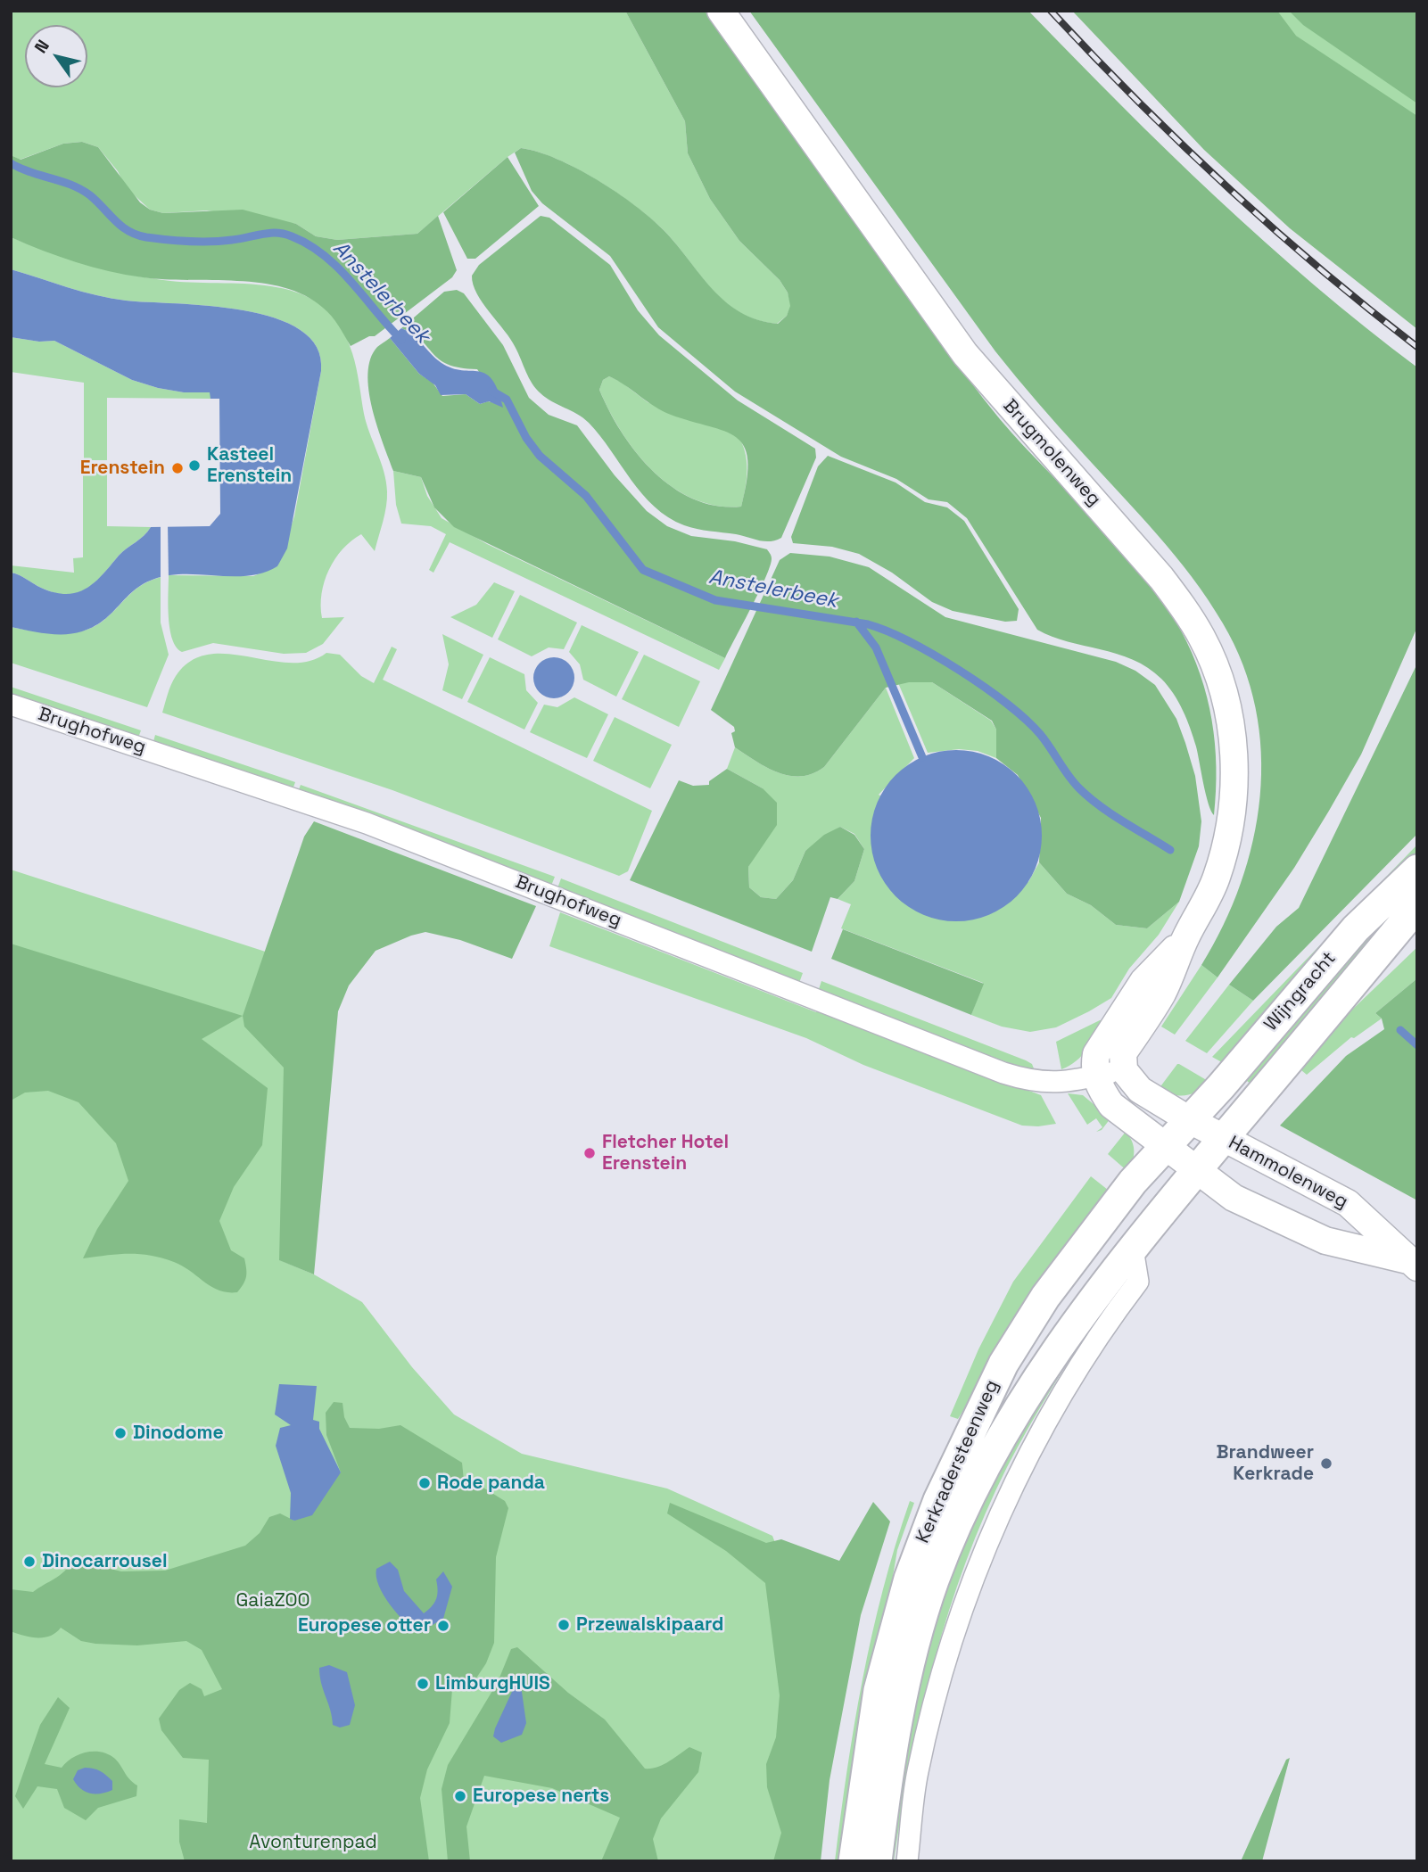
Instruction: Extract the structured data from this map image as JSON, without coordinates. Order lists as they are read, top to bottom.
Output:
{
  "streets": {
    "main road": ["Wijngracht", "Kerkradersteenweg"],
    "street": ["Brugmolenweg", "Brughofweg", "Hammolenweg"]
  },
  "crossings": [
    ["Brugmolenweg", "Brughofweg"],
    ["Brugmolenweg", "Hammolenweg"],
    ["Brughofweg", "Hammolenweg"],
    ["Wijngracht", "Hammolenweg"],
    ["Wijngracht", "Kerkradersteenweg"],
    ["Hammolenweg", "Kerkradersteenweg"]
  ],
  "water": ["Anstelerbeek"],
  "parks": ["GaiaZOO", "Avonturenpad"],
  "places": [
    "Kasteel Erenstein",
    "Erenstein",
    "Fletcher Hotel Erenstein",
    "Dinodome",
    "Brandweer Kerkrade",
    "Rode panda",
    "Dinocarrousel",
    "Przewalskipaard",
    "Europese otter",
    "LimburgHUIS",
    "Europese nerts"
  ],
  "north": "top left"
}
